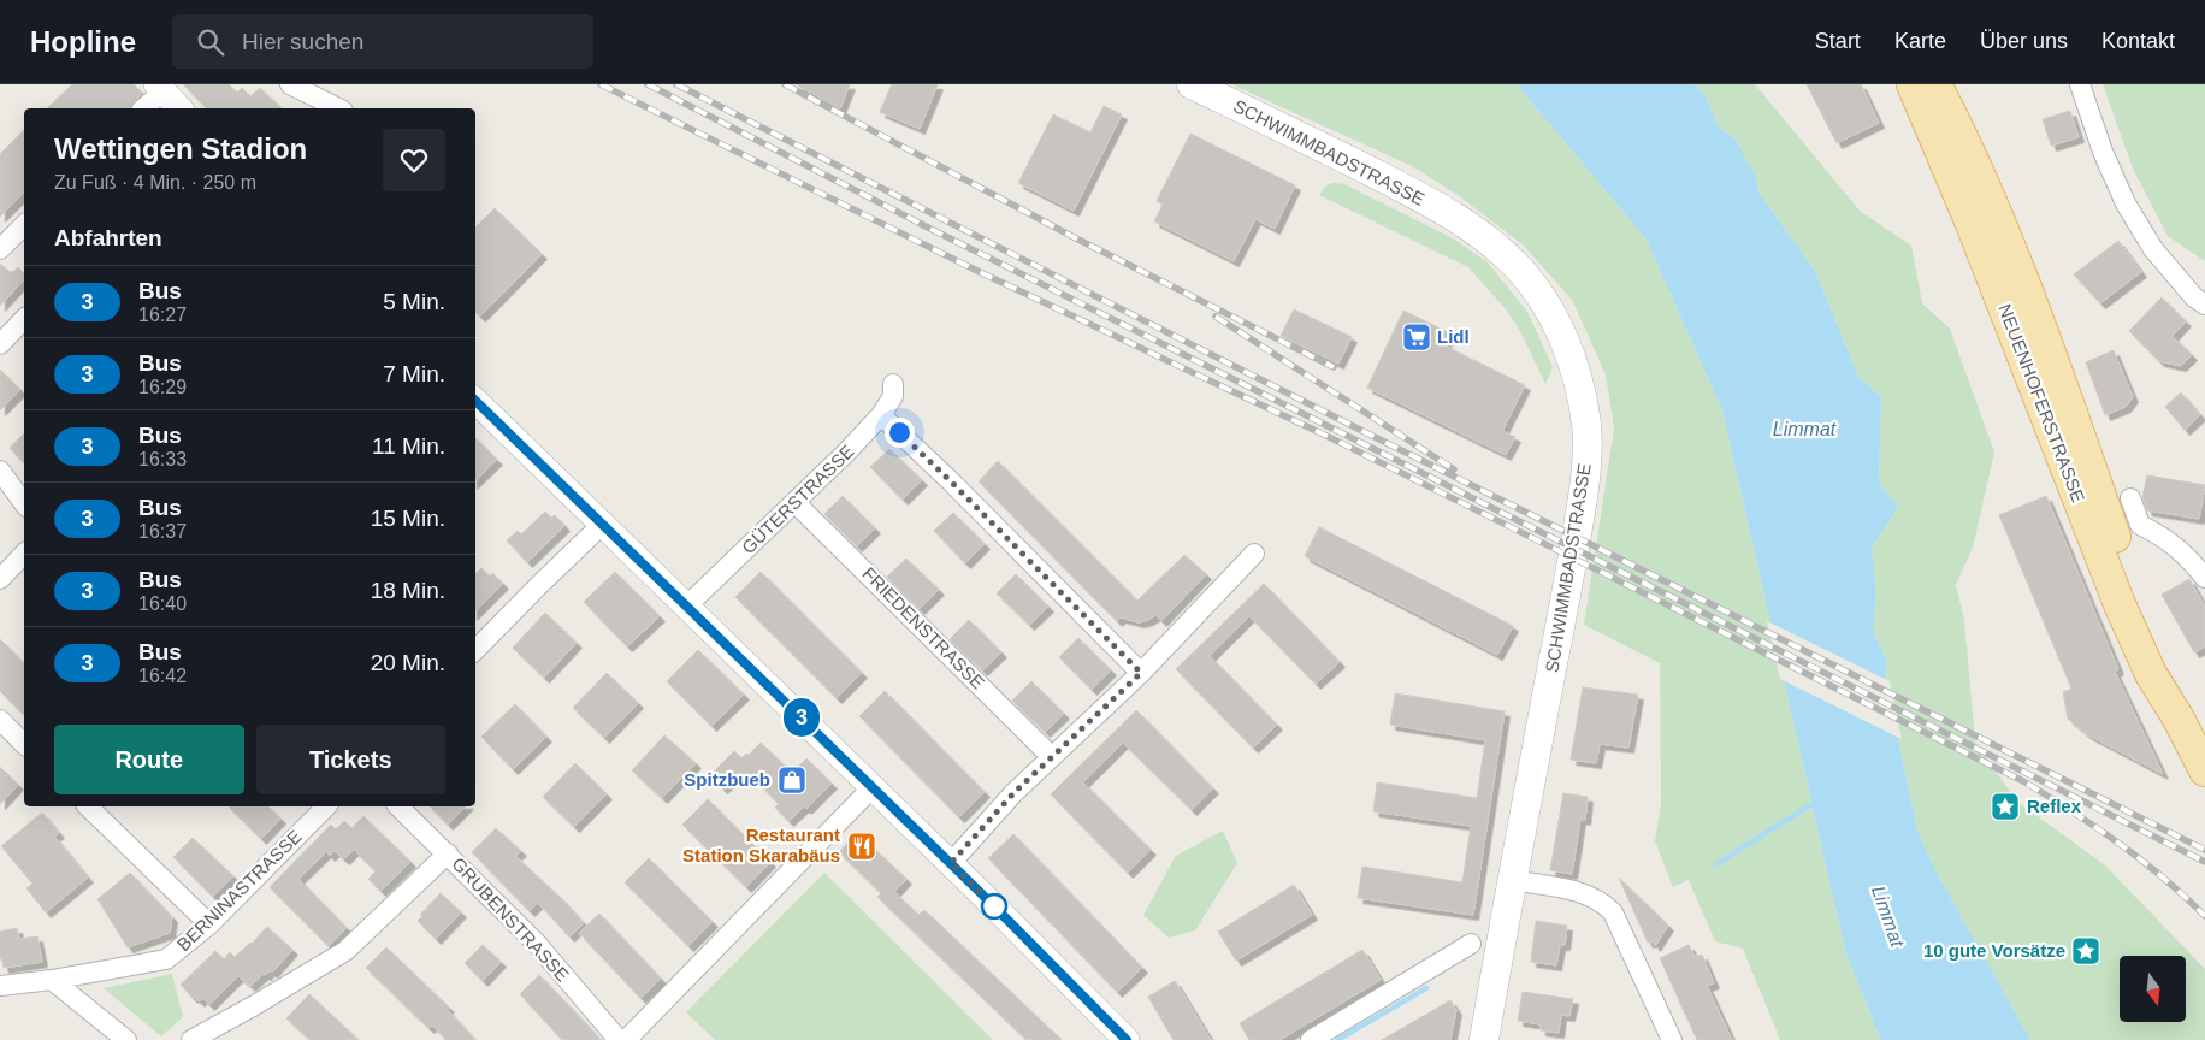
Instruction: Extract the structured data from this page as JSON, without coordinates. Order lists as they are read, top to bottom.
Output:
{
  "streets": {
    "main road": ["SCHWIMMBADSTRASSE", "NEUENHOFERSTRASSE"],
    "street": [
      "GÜTERSTRASSE",
      "FRIEDENSTRASSE",
      "BERNINASTRASSE",
      "GRUBENSTRASSE"
    ]
  },
  "crossings": [
    ["GÜTERSTRASSE", "FRIEDENSTRASSE"]
  ],
  "water": ["Limmat"],
  "places": {
    "supermarket": ["Lidl"],
    "shop": ["Spitzbueb"],
    "place": ["Reflex", "10 gute Vorsätze"],
    "restaurant": ["Restaurant Station Skarabäus"]
  },
  "lines": ["bus line 3"],
  "north": "bottom",
  "page": {
    "header": "Hopline",
    "search": "Hier suchen",
    "nav": [
      "Start",
      "Karte",
      "Über uns",
      "Kontakt"
    ],
    "on_map": "3",
    "heading": [
      ["Wettingen Stadion", "Zu Fuß · 4 Min. · 250 m"],
      "Abfahrten"
    ],
    "list": [
      {
        "mark": "3",
        "name": "Bus",
        "note": "16:27",
        "value": "5 Min."
      },
      {
        "mark": "3",
        "name": "Bus",
        "note": "16:29",
        "value": "7 Min."
      },
      {
        "mark": "3",
        "name": "Bus",
        "note": "16:33",
        "value": "11 Min."
      },
      {
        "mark": "3",
        "name": "Bus",
        "note": "16:37",
        "value": "15 Min."
      },
      {
        "mark": "3",
        "name": "Bus",
        "note": "16:40",
        "value": "18 Min."
      },
      {
        "mark": "3",
        "name": "Bus",
        "note": "16:42",
        "value": "20 Min."
      }
    ],
    "buttons": ["Route", "Tickets"]
  }
}
